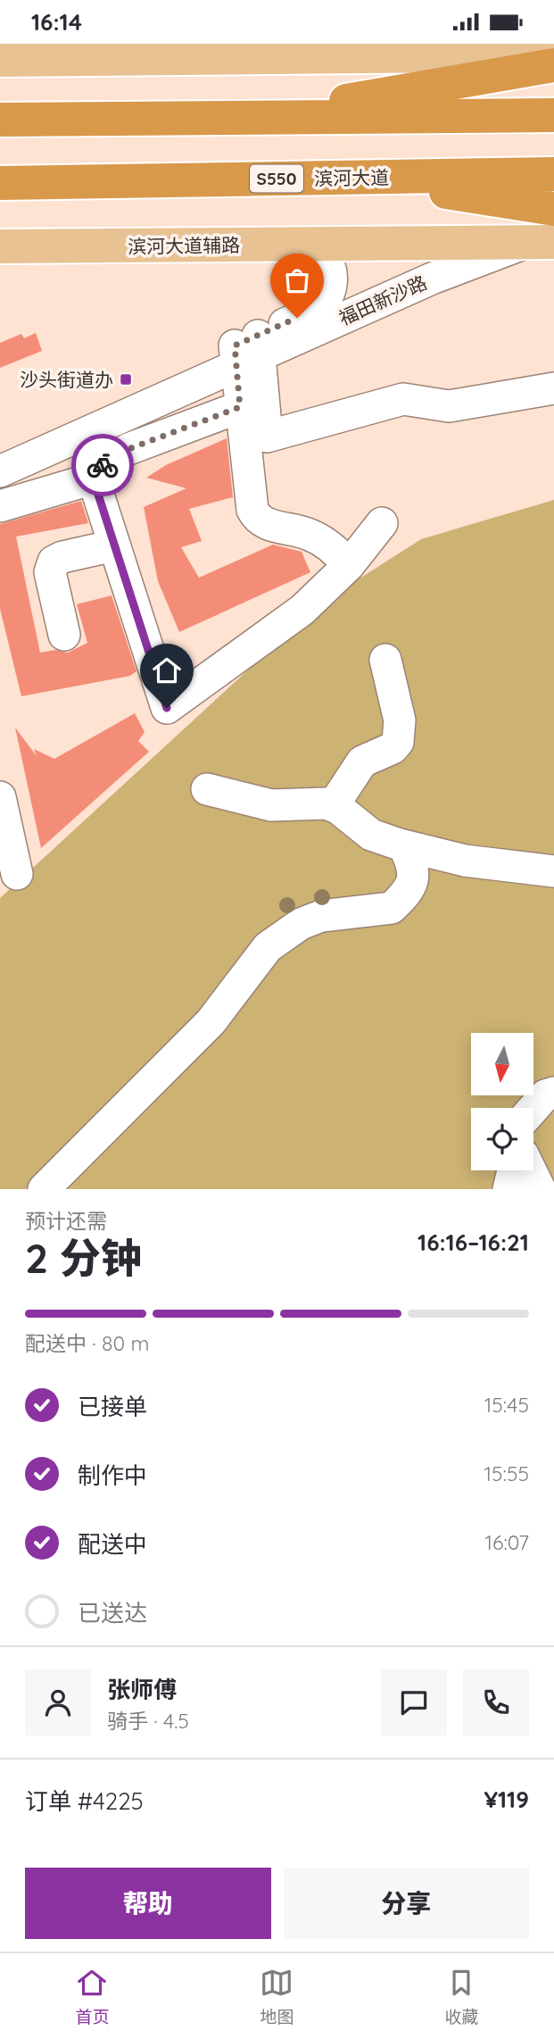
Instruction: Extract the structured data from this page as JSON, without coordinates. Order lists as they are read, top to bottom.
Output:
{
  "streets": {
    "highway": ["滨河大道", "S550"],
    "main road": ["滨河大道辅路"],
    "street": ["福田新沙路"]
  },
  "crossings": [
    ["滨河大道辅路", "福田新沙路"]
  ],
  "places": {
    "transit": ["沙头街道办"]
  },
  "north": "bottom",
  "page": {
    "status": "16:14",
    "heading": ["2 分钟", "预计还需", "16:16–16:21"],
    "panel": [
      "张师傅",
      "骑手 · 4.5",
      "订单 #4225",
      "¥119"
    ],
    "bar": "配送中 · 80 m",
    "list": [
      ["已接单", "15:45"],
      ["制作中", "15:55"],
      ["配送中", "16:07"],
      "已送达"
    ],
    "buttons": ["帮助", "分享"],
    "tabs": ["首页", "地图", "收藏"]
  }
}
